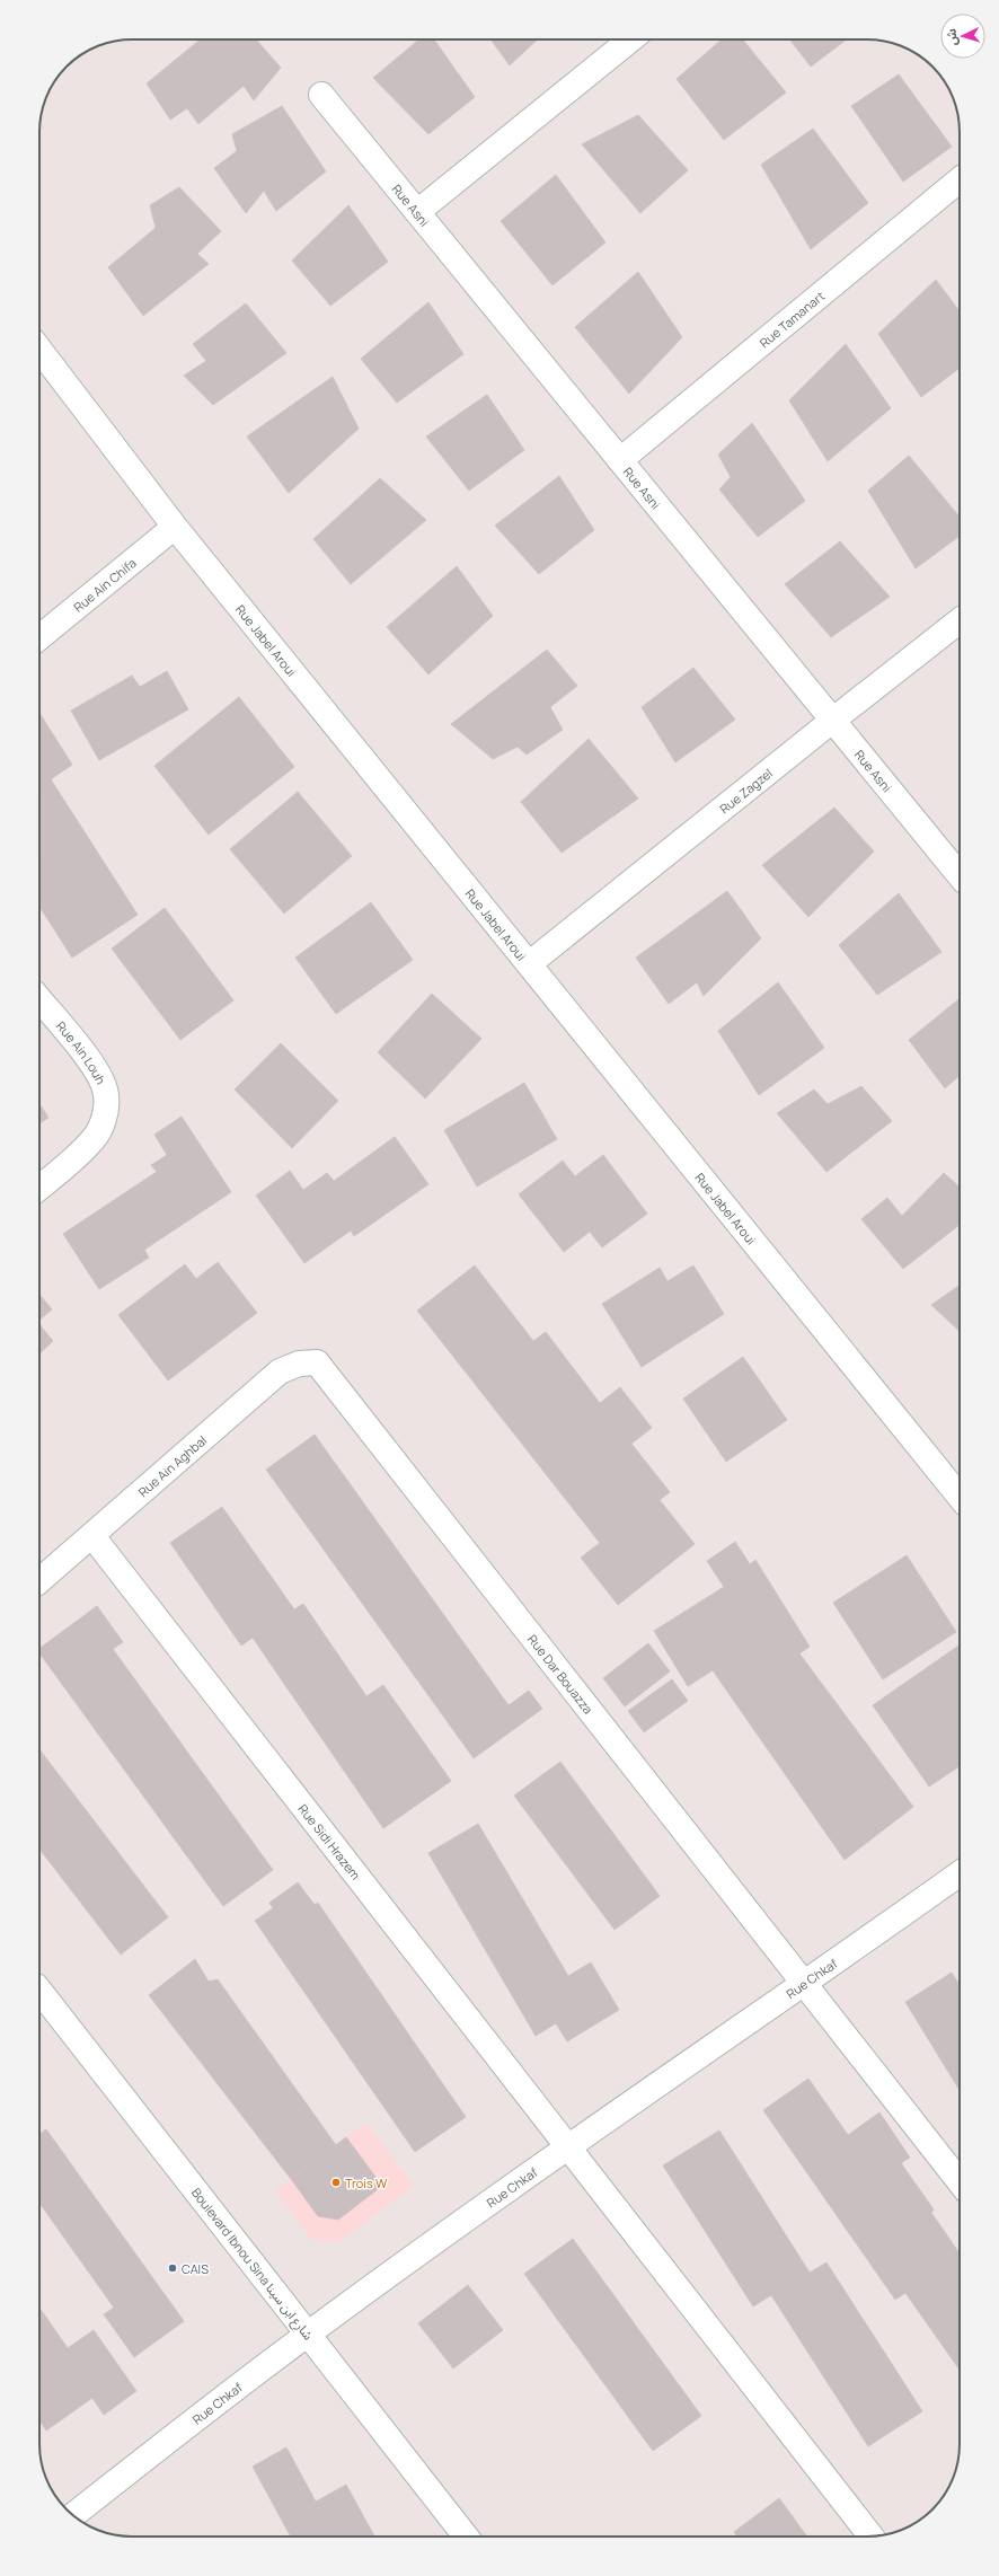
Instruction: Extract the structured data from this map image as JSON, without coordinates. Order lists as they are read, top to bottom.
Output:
{
  "streets": {
    "street": [
      "Rue Asni",
      "Rue Tamanart",
      "Rue Ain Chifa",
      "Rue Jabel Aroui",
      "Rue Zagzel",
      "Rue Ain Louh",
      "Rue Ain Aghbal",
      "Rue Dar Bouazza",
      "Rue Sidi Hrazem",
      "Rue Chkaf",
      "Boulevard Ibnou Sina شارع ابن سينا"
    ]
  },
  "crossings": [
    ["Rue Asni", "Rue Tamanart"],
    ["Rue Asni", "Rue Zagzel"],
    ["Rue Ain Chifa", "Rue Jabel Aroui"],
    ["Rue Jabel Aroui", "Rue Zagzel"],
    ["Rue Ain Aghbal", "Rue Dar Bouazza"],
    ["Rue Ain Aghbal", "Rue Sidi Hrazem"],
    ["Rue Dar Bouazza", "Rue Chkaf"],
    ["Rue Sidi Hrazem", "Rue Chkaf"],
    ["Rue Chkaf", "Boulevard Ibnou Sina شارع ابن سينا"]
  ],
  "places": ["Trois W", "CAIS"],
  "north": "left"
}
